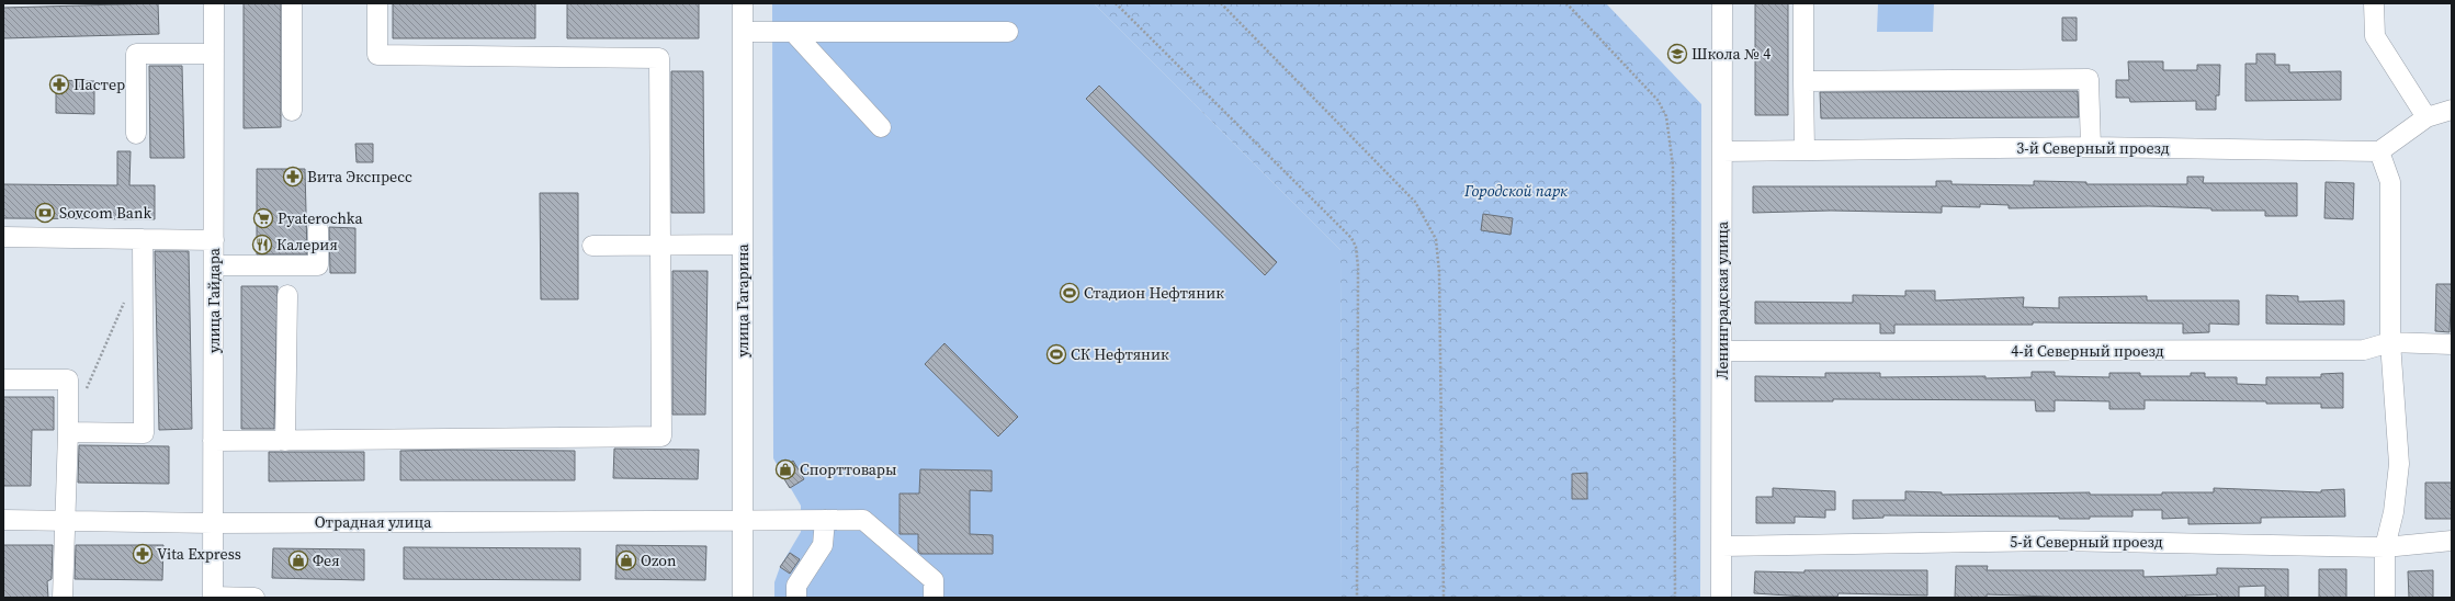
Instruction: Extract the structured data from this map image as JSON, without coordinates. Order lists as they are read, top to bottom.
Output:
{
  "streets": {
    "street": [
      "3-й Северный проезд",
      "улица Гайдара",
      "улица Гагарина",
      "Ленинградская улица",
      "4-й Северный проезд",
      "Отрадная улица",
      "5-й Северный проезд"
    ]
  },
  "crossings": [
    ["3-й Северный проезд", "Ленинградская улица"],
    ["улица Гайдара", "Отрадная улица"],
    ["улица Гагарина", "Отрадная улица"],
    ["Ленинградская улица", "4-й Северный проезд"],
    ["Ленинградская улица", "5-й Северный проезд"]
  ],
  "parks": ["Городской парк"],
  "places": {
    "school or university": ["Школа № 4"],
    "pharmacy": ["Пастер", "Вита Экспресс", "Vita Express"],
    "bank": ["Sovcom Bank"],
    "supermarket": ["Pyaterochka"],
    "restaurant": ["Калерия"],
    "sports": ["Стадион Нефтяник", "СК Нефтяник"],
    "shop": ["Спорттовары", "Фея", "Ozon"]
  }
}
